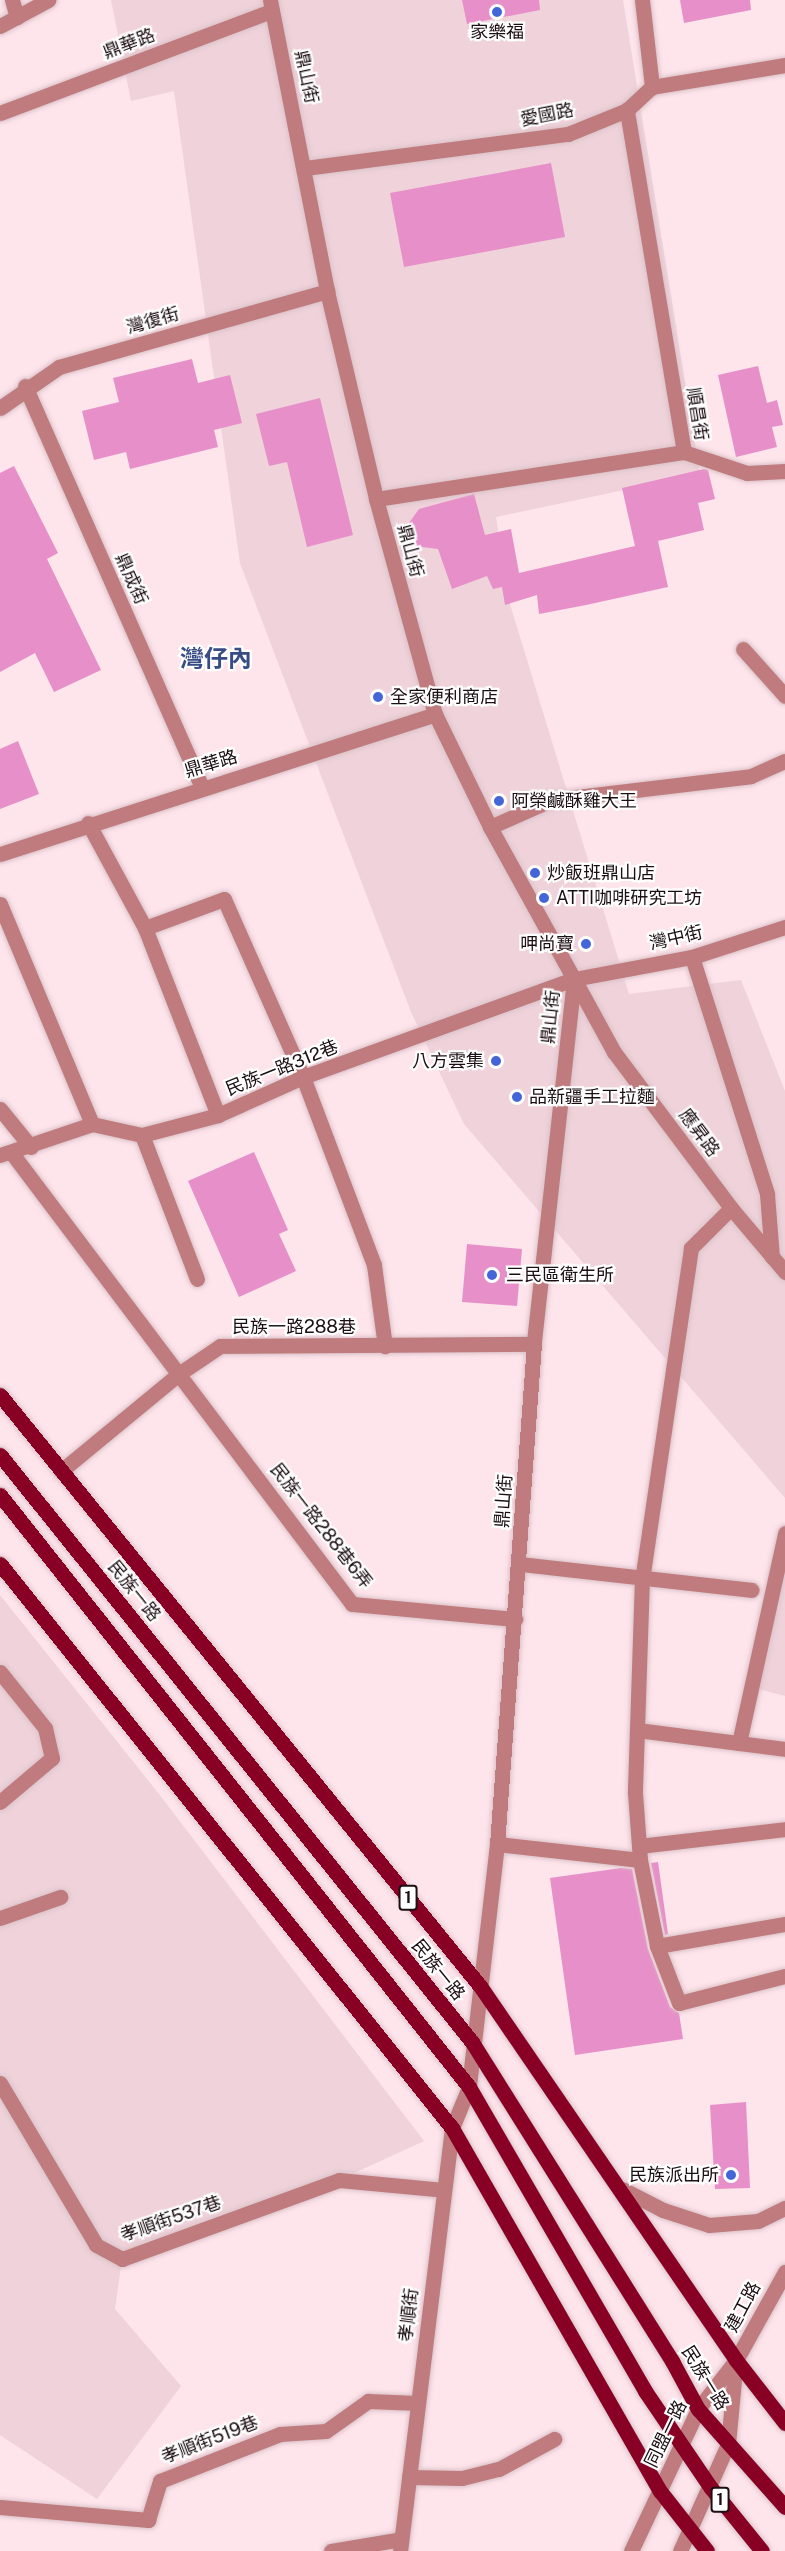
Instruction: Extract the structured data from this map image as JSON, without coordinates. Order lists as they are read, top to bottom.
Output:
{
  "streets": {
    "main road": ["民族一路", "1"],
    "street": [
      "鼎華路",
      "鼎山街",
      "愛國路",
      "灣復街",
      "順昌街",
      "鼎成街",
      "灣中街",
      "民族一路312巷",
      "應昇路",
      "民族一路288巷",
      "民族一路288巷6弄",
      "孝順街537巷",
      "建工路",
      "孝順街",
      "同盟一路",
      "孝順街519巷"
    ]
  },
  "crossings": [
    ["鼎華路", "鼎山街"],
    ["鼎華路", "鼎成街"],
    ["鼎山街", "愛國路"],
    ["鼎山街", "灣復街"],
    ["鼎山街", "順昌街"],
    ["鼎山街", "灣中街"],
    ["鼎山街", "民族一路312巷"],
    ["鼎山街", "應昇路"],
    ["鼎山街", "民族一路288巷"],
    ["鼎山街", "民族一路288巷6弄"],
    ["鼎山街", "民族一路"],
    ["鼎山街", "1"],
    ["鼎山街", "孝順街"],
    ["愛國路", "順昌街"],
    ["灣復街", "鼎成街"],
    ["灣中街", "民族一路312巷"],
    ["灣中街", "應昇路"],
    ["民族一路312巷", "應昇路"],
    ["民族一路288巷", "民族一路288巷6弄"],
    ["民族一路288巷", "民族一路"],
    ["民族一路", "建工路"],
    ["民族一路", "同盟一路"],
    ["1", "孝順街"],
    ["1", "同盟一路"],
    ["孝順街537巷", "孝順街"],
    ["建工路", "同盟一路"],
    ["孝順街", "孝順街519巷"]
  ],
  "districts": ["灣仔內"],
  "places": [
    "家樂福",
    "全家便利商店",
    "阿榮鹹酥雞大王",
    "炒飯班鼎山店",
    "ATTI咖啡研究工坊",
    "呷尚寶",
    "八方雲集",
    "品新疆手工拉麵",
    "三民區衛生所",
    "民族派出所"
  ]
}
